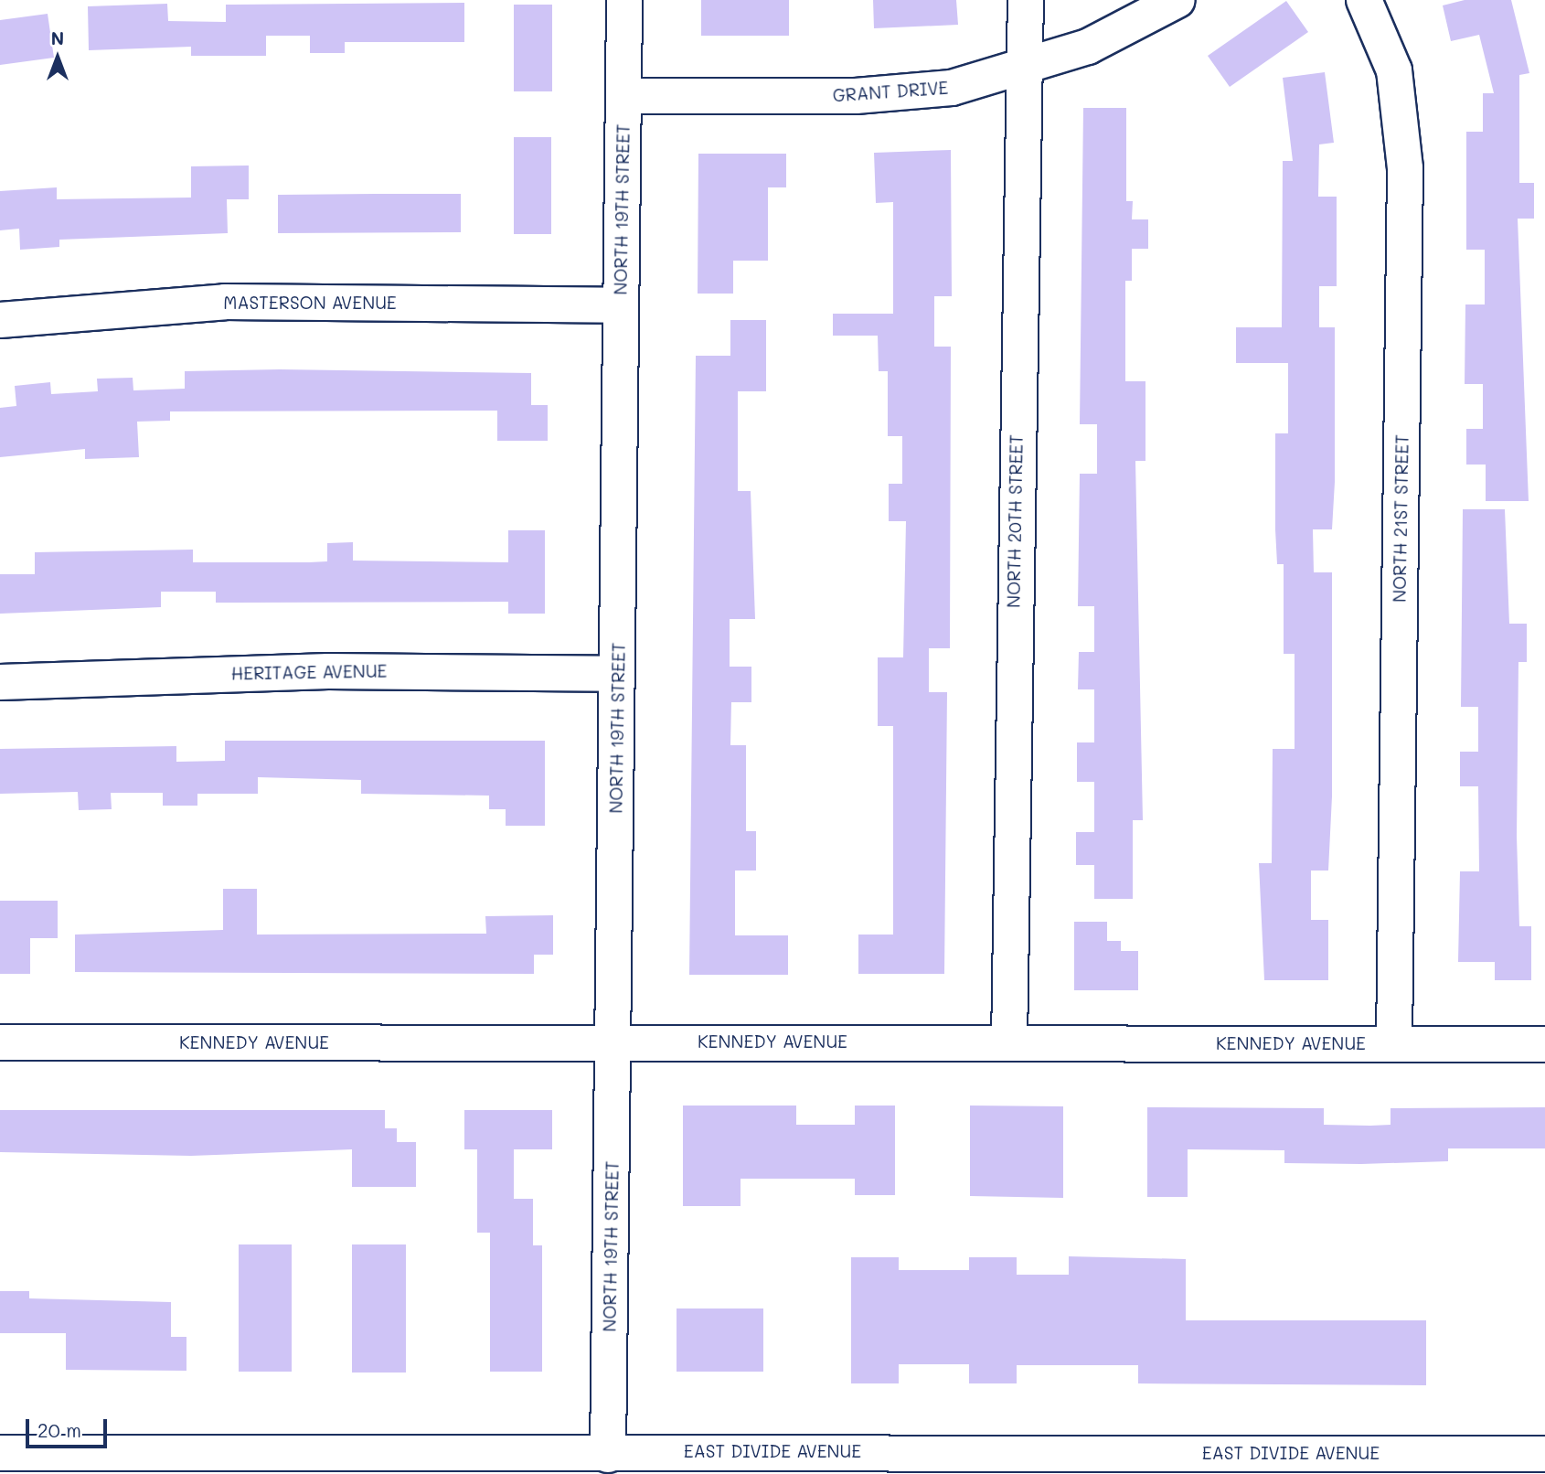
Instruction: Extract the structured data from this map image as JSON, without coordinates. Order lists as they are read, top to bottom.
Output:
{
  "streets": {
    "street": [
      "GRANT DRIVE",
      "NORTH 19TH STREET",
      "MASTERSON AVENUE",
      "NORTH 21ST STREET",
      "NORTH 20TH STREET",
      "HERITAGE AVENUE",
      "KENNEDY AVENUE",
      "EAST DIVIDE AVENUE"
    ]
  },
  "crossings": [
    ["GRANT DRIVE", "NORTH 19TH STREET"],
    ["GRANT DRIVE", "NORTH 20TH STREET"],
    ["NORTH 19TH STREET", "MASTERSON AVENUE"],
    ["NORTH 19TH STREET", "HERITAGE AVENUE"],
    ["NORTH 19TH STREET", "KENNEDY AVENUE"],
    ["NORTH 19TH STREET", "EAST DIVIDE AVENUE"],
    ["NORTH 21ST STREET", "KENNEDY AVENUE"],
    ["NORTH 20TH STREET", "KENNEDY AVENUE"]
  ],
  "scale_bar": "20 m",
  "north": "top"
}
